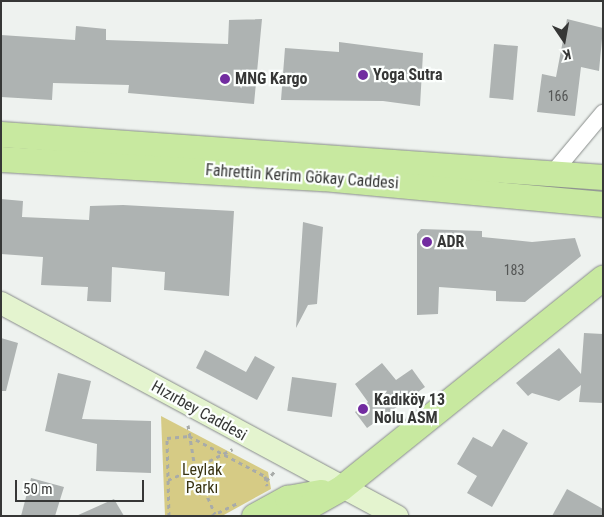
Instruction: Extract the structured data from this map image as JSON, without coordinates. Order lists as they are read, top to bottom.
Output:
{
  "streets": {
    "main road": ["Fahrettin Kerim Gökay Caddesi"],
    "street": ["Hızırbey Caddesi"]
  },
  "parks": ["Leylak Parkı"],
  "places": [
    "Yoga Sutra",
    "MNG Kargo",
    "ADR",
    "Kadıköy 13 Nolu ASM"
  ],
  "house_numbers": ["166", "183"],
  "scale_bar": "50 m",
  "north": "bottom"
}
